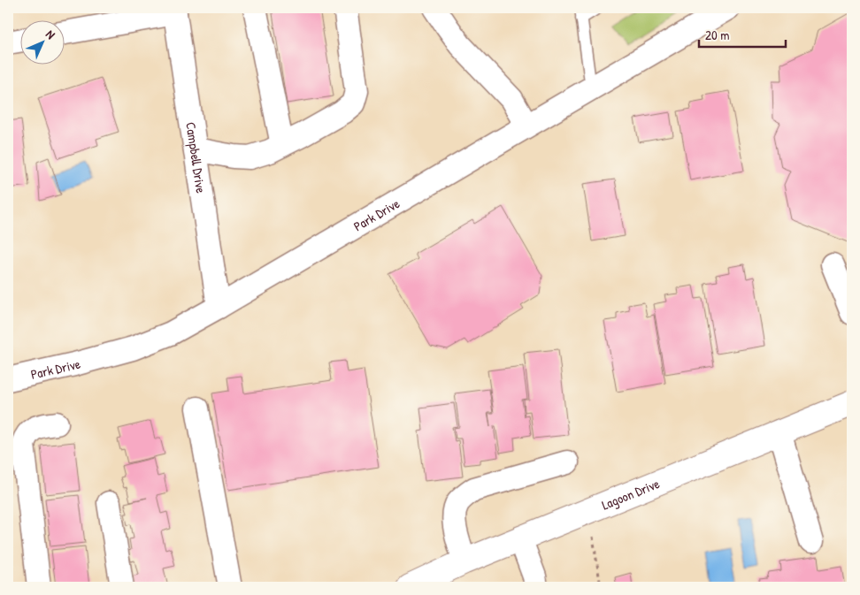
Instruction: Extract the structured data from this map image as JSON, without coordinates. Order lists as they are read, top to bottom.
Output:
{
  "streets": {
    "street": ["Campbell Drive", "Park Drive", "Lagoon Drive"]
  },
  "crossings": [
    ["Campbell Drive", "Park Drive"]
  ],
  "scale_bar": "20 m",
  "north": "top right"
}
